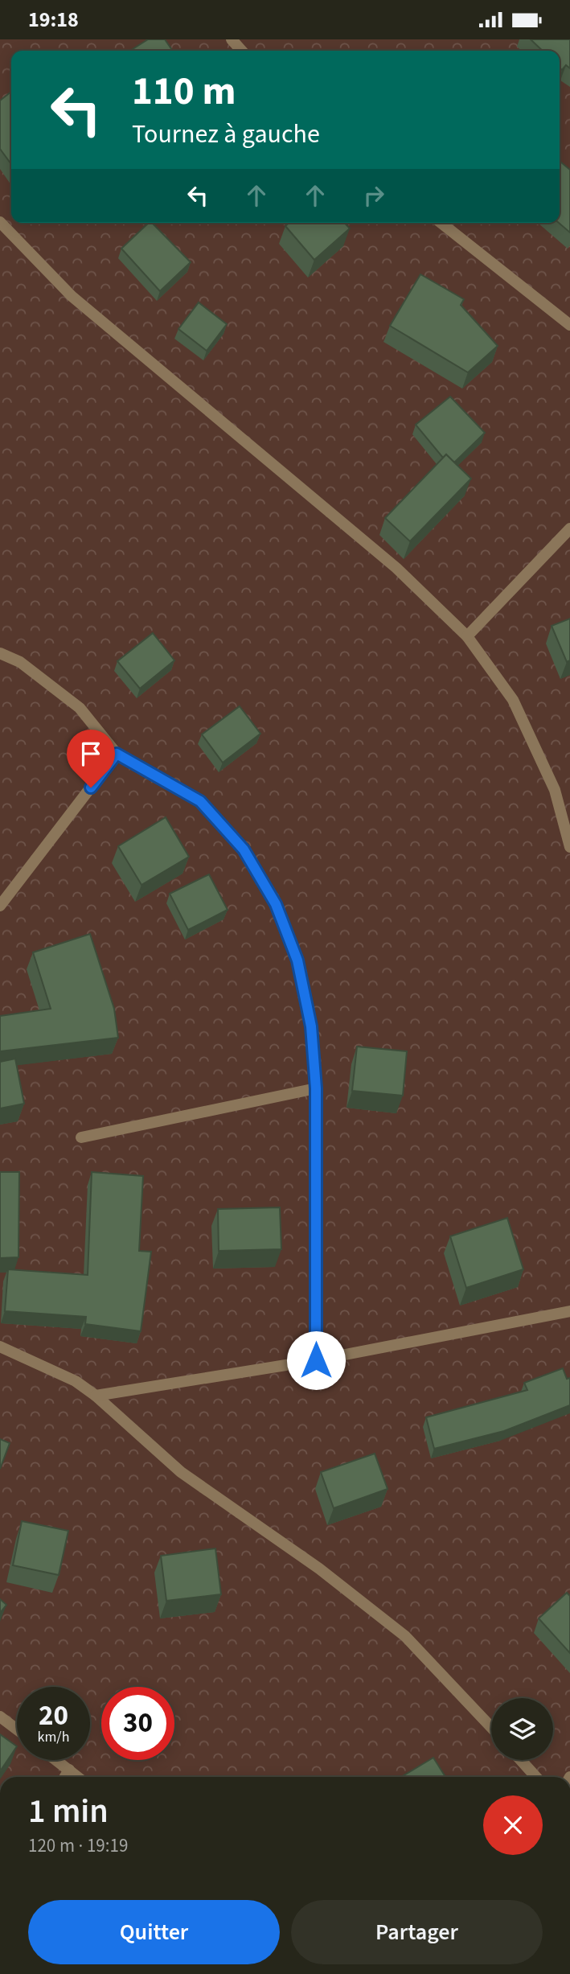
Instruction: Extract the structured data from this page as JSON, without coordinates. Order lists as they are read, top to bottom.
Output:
{
  "page": {
    "status": "19:18",
    "turn": ["110 m", "Tournez à gauche"],
    "speed": "20 km/h",
    "limit": "30",
    "heading": ["1 min", "120 m · 19:19"],
    "buttons": ["Quitter", "Partager"]
  }
}
